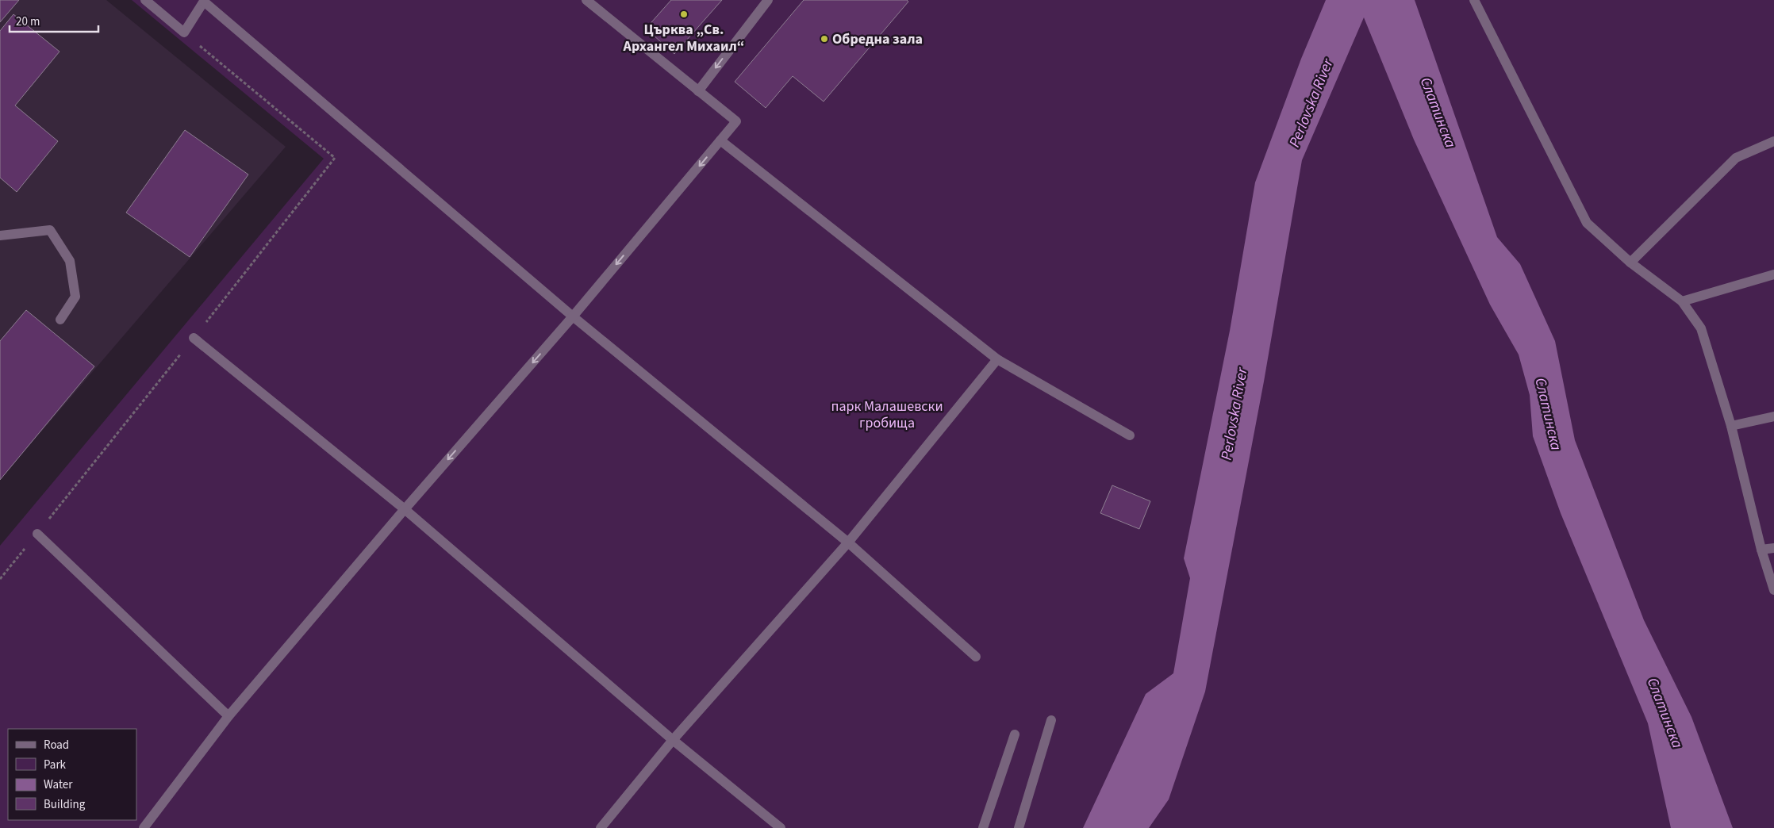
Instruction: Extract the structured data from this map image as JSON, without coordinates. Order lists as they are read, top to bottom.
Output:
{
  "water": ["Perlovska River", "Слатинска"],
  "parks": ["парк Малашевски гробища"],
  "places": ["Църква „Св. Архангел Михаил“", "Обредна зала"],
  "legend": [
    "Road",
    "Park",
    "Water",
    "Building"
  ],
  "scale_bar": "20 m"
}
